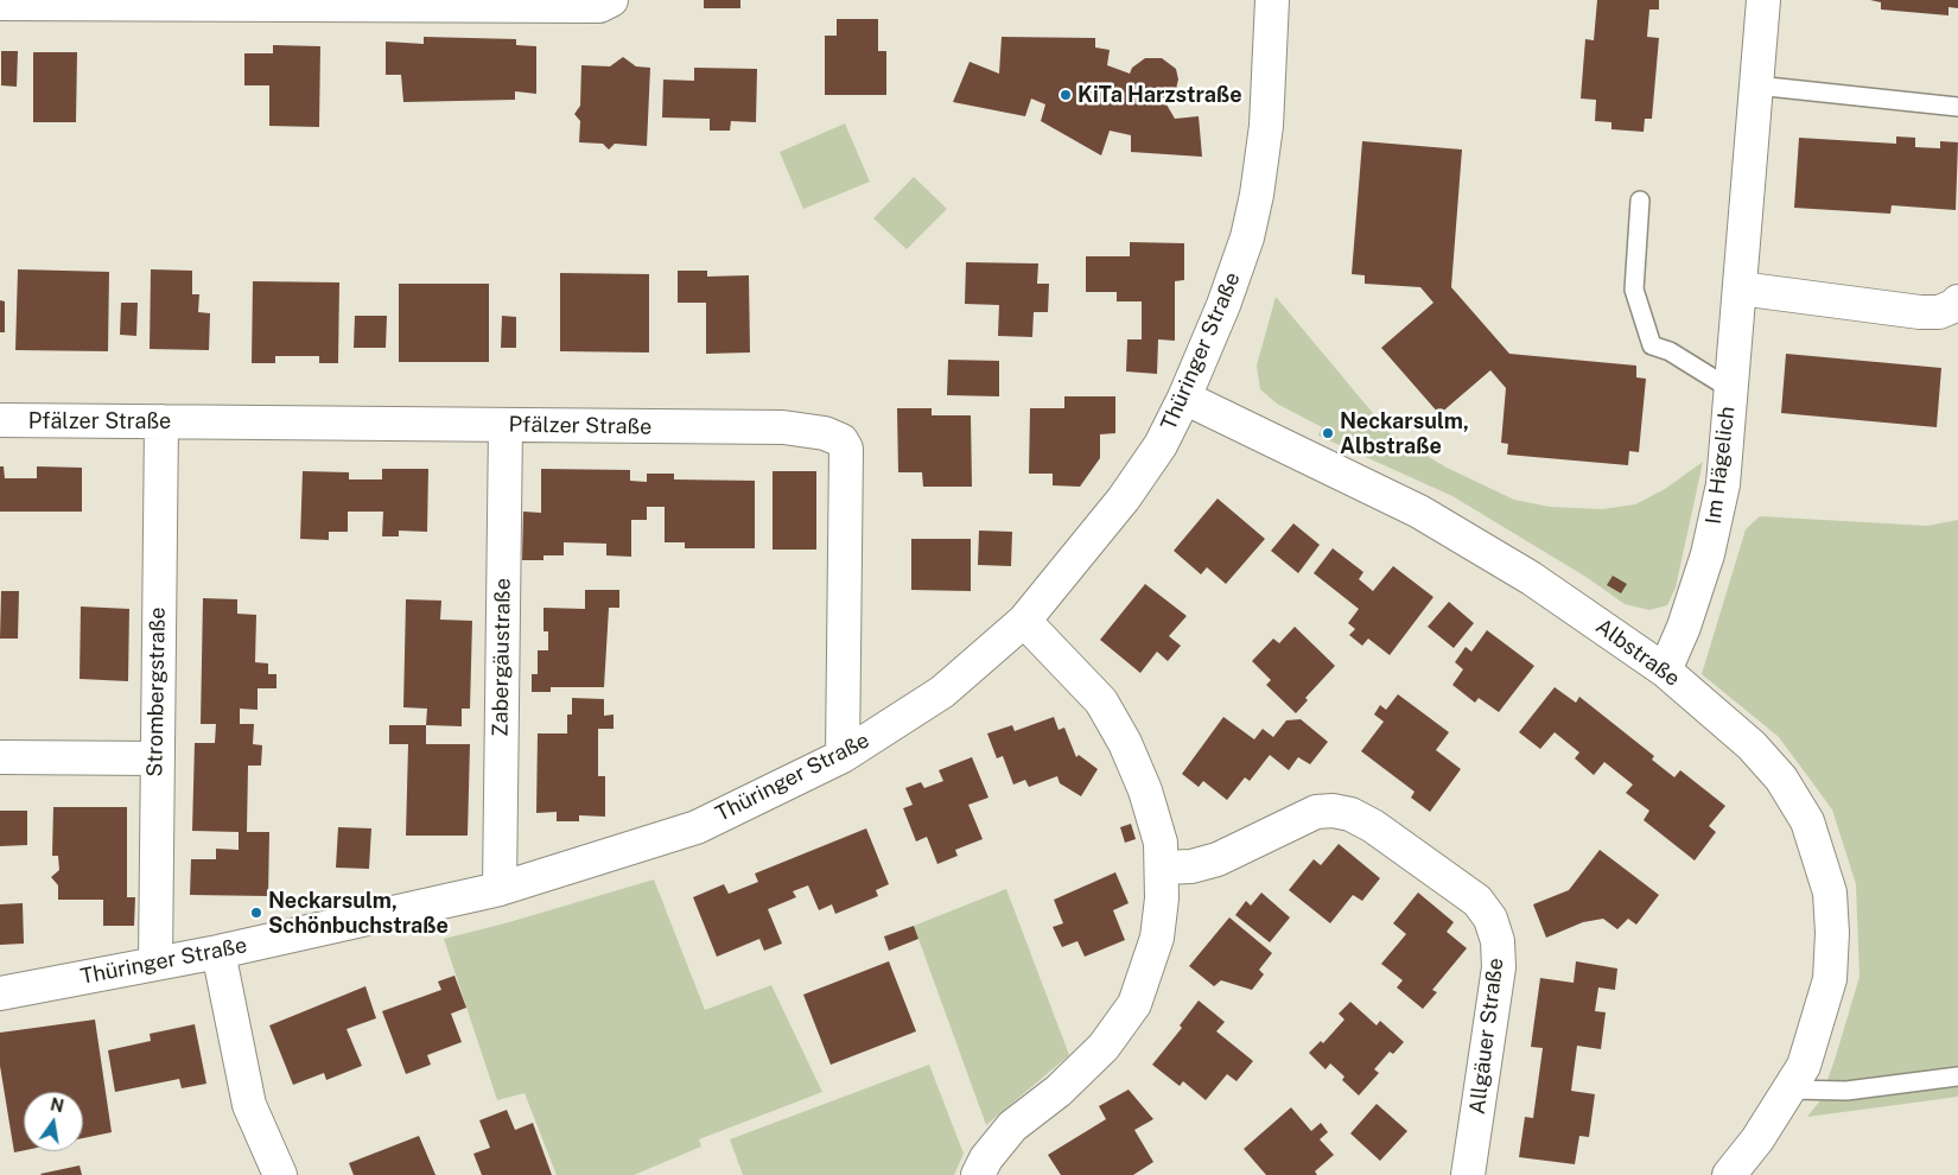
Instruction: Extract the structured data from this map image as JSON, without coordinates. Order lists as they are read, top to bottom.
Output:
{
  "streets": {
    "street": [
      "Thüringer Straße",
      "Pfälzer Straße",
      "Im Hägelich",
      "Albstraße",
      "Zabergäustraße",
      "Strombergstraße",
      "Allgäuer Straße"
    ]
  },
  "crossings": [
    ["Thüringer Straße", "Pfälzer Straße"],
    ["Thüringer Straße", "Albstraße"],
    ["Thüringer Straße", "Zabergäustraße"],
    ["Thüringer Straße", "Strombergstraße"],
    ["Pfälzer Straße", "Zabergäustraße"],
    ["Pfälzer Straße", "Strombergstraße"],
    ["Im Hägelich", "Albstraße"]
  ],
  "places": ["KiTa Harzstraße", "Neckarsulm, Albstraße", "Neckarsulm, Schönbuchstraße"],
  "north": "top"
}
